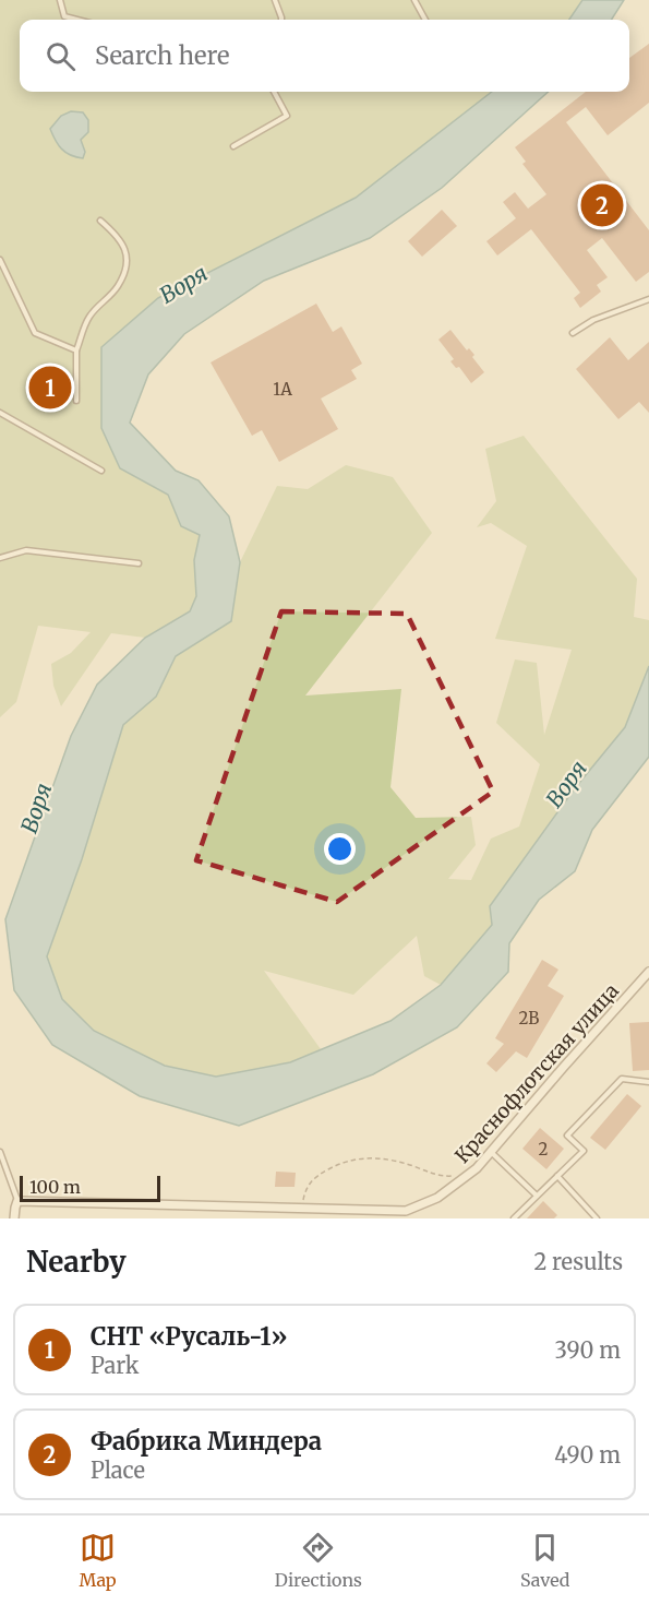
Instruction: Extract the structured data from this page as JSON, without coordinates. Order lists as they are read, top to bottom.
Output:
{
  "streets": {
    "street": ["Краснофлотская улица"]
  },
  "water": ["Воря"],
  "house_numbers": ["1А", "2В", "2"],
  "scale_bar": "100 m",
  "page": {
    "search": "Search here",
    "pins": ["2", "1"],
    "scale": "100 m",
    "heading": ["Nearby", "2 results"],
    "list": [
      {
        "mark": "1",
        "name": "СНТ «Русаль-1»",
        "note": "Park",
        "value": "390 m"
      },
      {
        "mark": "2",
        "name": "Фабрика Миндера",
        "note": "Place",
        "value": "490 m"
      }
    ],
    "nav": ["Map", "Directions", "Saved"]
  }
}
